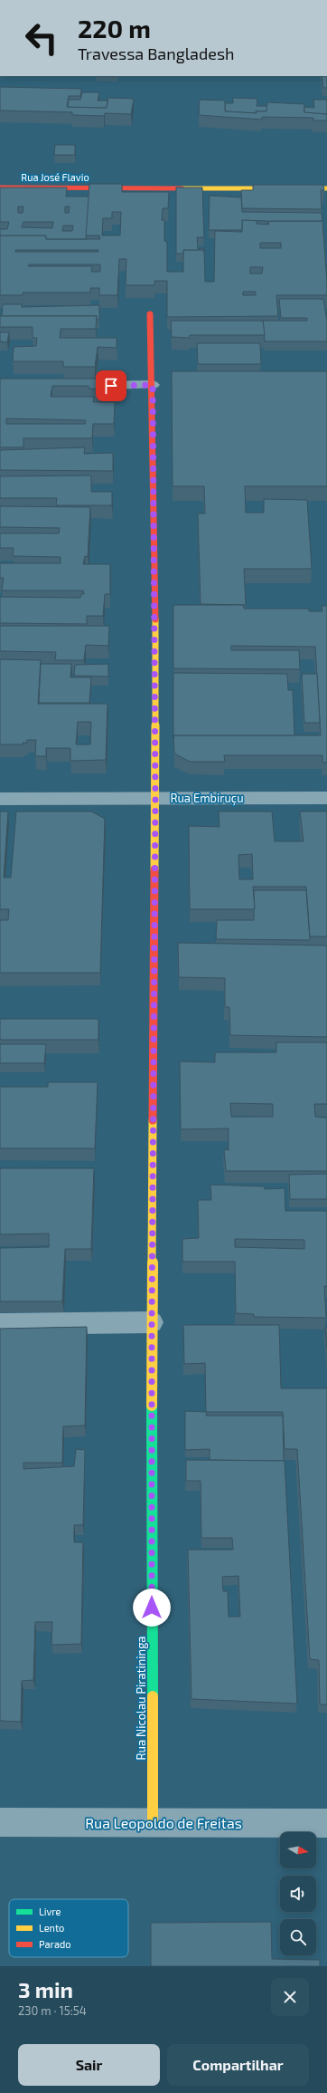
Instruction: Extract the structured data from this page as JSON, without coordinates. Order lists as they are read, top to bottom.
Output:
{
  "streets": {
    "street": [
      "Rua José Flavio",
      "Rua Embiruçu",
      "Rua Nicolau Piratininga",
      "Rua Leopoldo de Freitas"
    ]
  },
  "crossings": [
    ["Rua Embiruçu", "Rua Nicolau Piratininga"],
    ["Rua Nicolau Piratininga", "Rua Leopoldo de Freitas"]
  ],
  "legend": ["Livre", "Lento", "Parado"],
  "north": "right",
  "page": {
    "turn": ["220 m", "Travessa Bangladesh"],
    "heading": ["3 min", "230 m · 15:54"],
    "buttons": ["Sair", "Compartilhar"]
  }
}
